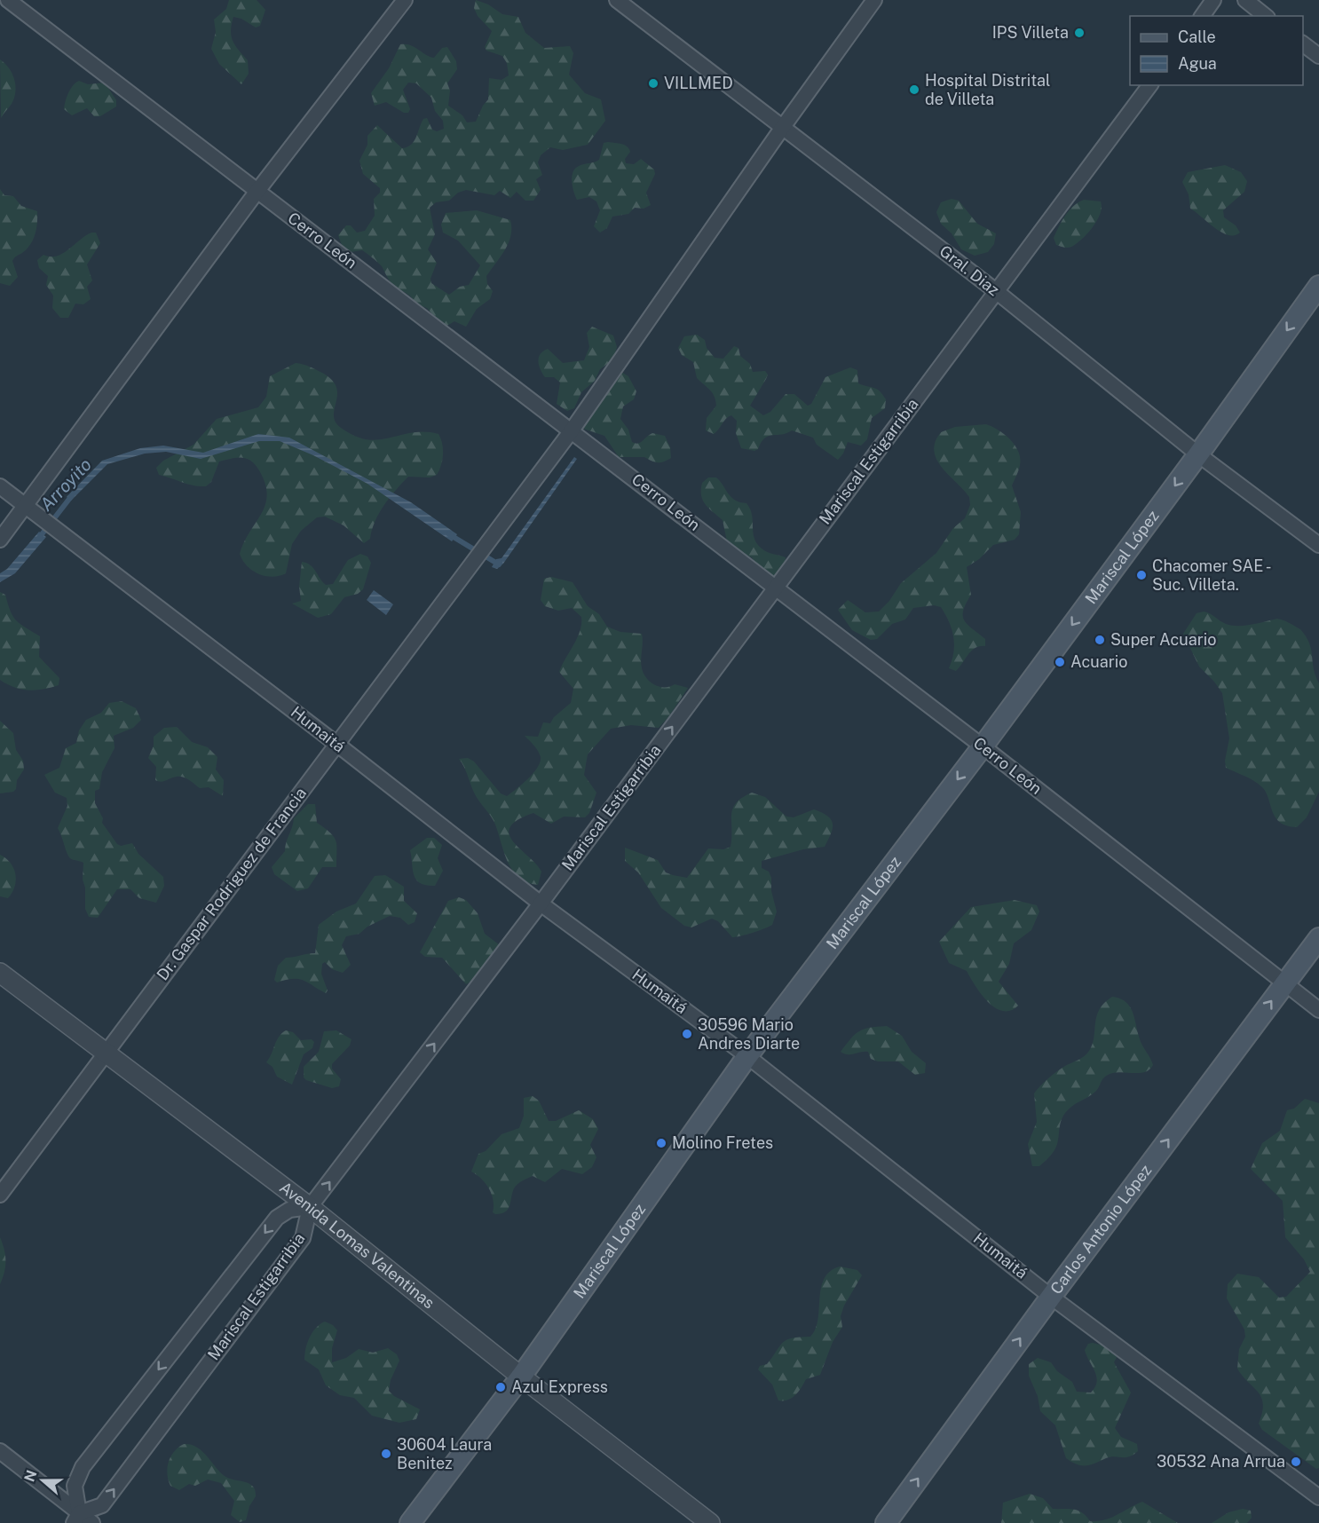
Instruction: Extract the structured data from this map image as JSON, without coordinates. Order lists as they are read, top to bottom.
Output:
{
  "streets": {
    "main road": ["Mariscal López", "Carlos Antonio López"],
    "street": [
      "Cerro León",
      "Gral. Diaz",
      "Mariscal Estigarribia",
      "Humaitá",
      "Dr. Gaspar Rodriguez de Francia",
      "Avenida Lomas Valentinas"
    ]
  },
  "crossings": [
    ["Cerro León", "Mariscal Estigarribia"],
    ["Cerro León", "Mariscal López"],
    ["Cerro León", "Dr. Gaspar Rodriguez de Francia"],
    ["Cerro León", "Carlos Antonio López"],
    ["Gral. Diaz", "Mariscal Estigarribia"],
    ["Gral. Diaz", "Mariscal López"],
    ["Gral. Diaz", "Dr. Gaspar Rodriguez de Francia"],
    ["Mariscal Estigarribia", "Humaitá"],
    ["Mariscal Estigarribia", "Avenida Lomas Valentinas"],
    ["Mariscal López", "Humaitá"],
    ["Mariscal López", "Avenida Lomas Valentinas"],
    ["Humaitá", "Dr. Gaspar Rodriguez de Francia"],
    ["Humaitá", "Carlos Antonio López"],
    ["Dr. Gaspar Rodriguez de Francia", "Avenida Lomas Valentinas"]
  ],
  "one_way": ["Mariscal López", "Carlos Antonio López"],
  "water": ["Arroyito"],
  "places": [
    "IPS Villeta",
    "VILLMED",
    "Hospital Distrital de Villeta",
    "Chacomer SAE - Suc. Villeta.",
    "Super Acuario",
    "Acuario",
    "30596 Mario Andres Diarte",
    "Molino Fretes",
    "Azul Express",
    "30604 Laura Benitez",
    "30532 Ana Arrua"
  ],
  "legend": ["Calle", "Agua"],
  "north": "left"
}
